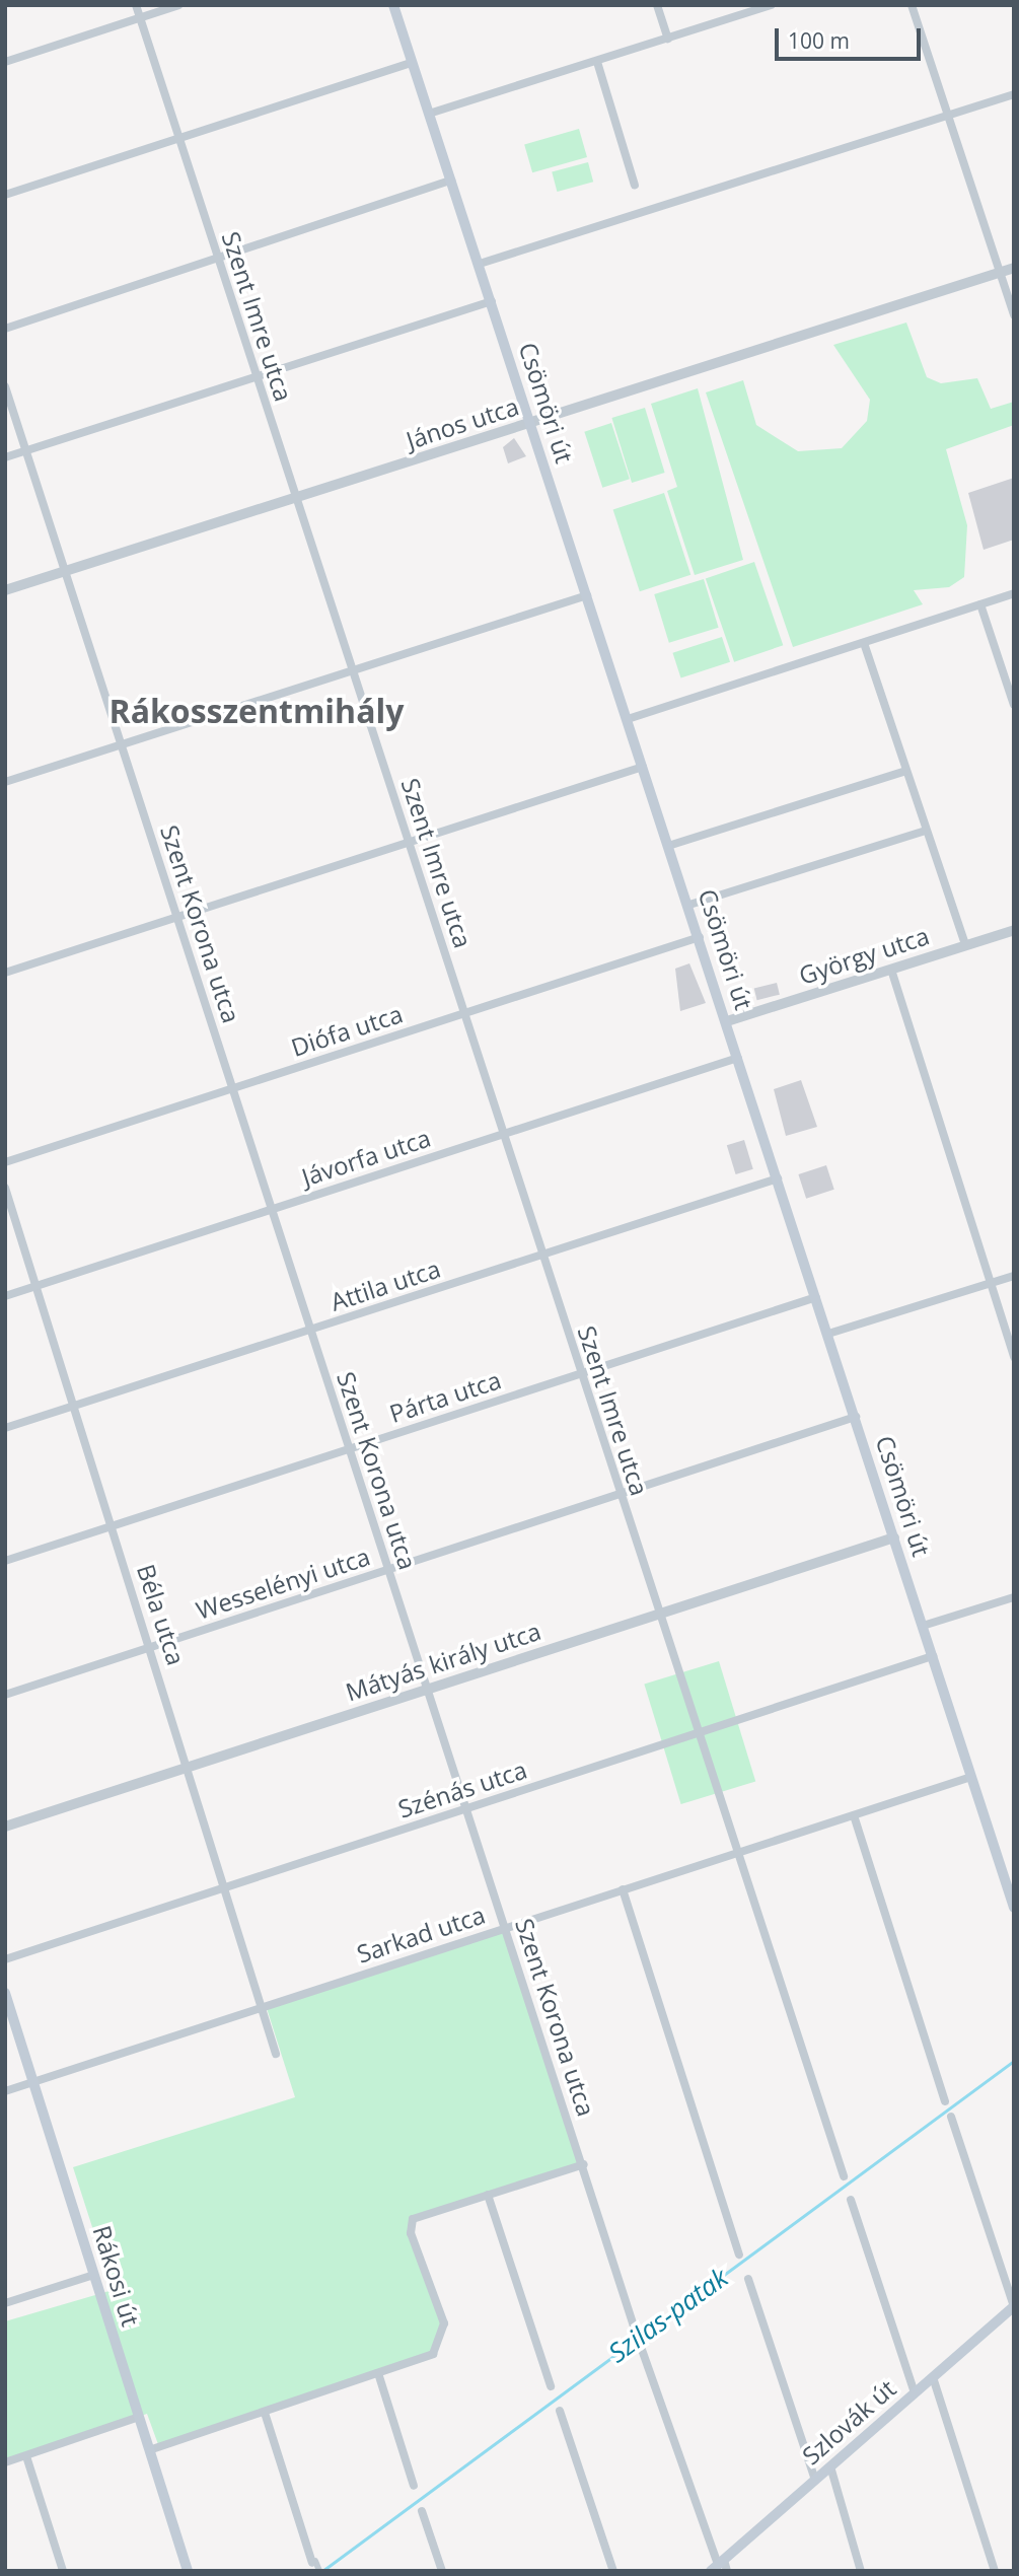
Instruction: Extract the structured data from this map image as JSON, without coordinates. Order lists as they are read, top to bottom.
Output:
{
  "streets": {
    "main road": ["Csömöri út", "Rákosi út", "Szlovák út"],
    "street": [
      "Szent Imre utca",
      "János utca",
      "Szent Korona utca",
      "György utca",
      "Diófa utca",
      "Jávorfa utca",
      "Attila utca",
      "Párta utca",
      "Wesselényi utca",
      "Béla utca",
      "Mátyás király utca",
      "Szénás utca",
      "Sarkad utca"
    ]
  },
  "crossings": [
    ["Szent Imre utca", "János utca"],
    ["Szent Imre utca", "Diófa utca"],
    ["Szent Imre utca", "Jávorfa utca"],
    ["Szent Imre utca", "Attila utca"],
    ["Szent Imre utca", "Párta utca"],
    ["Szent Imre utca", "Wesselényi utca"],
    ["Szent Imre utca", "Mátyás király utca"],
    ["Szent Imre utca", "Szénás utca"],
    ["Szent Imre utca", "Sarkad utca"],
    ["Csömöri út", "János utca"],
    ["Csömöri út", "György utca"],
    ["Csömöri út", "Diófa utca"],
    ["Csömöri út", "Jávorfa utca"],
    ["Csömöri út", "Attila utca"],
    ["Csömöri út", "Párta utca"],
    ["Csömöri út", "Wesselényi utca"],
    ["Csömöri út", "Mátyás király utca"],
    ["Csömöri út", "Szénás utca"],
    ["Csömöri út", "Sarkad utca"],
    ["János utca", "Szent Korona utca"],
    ["Szent Korona utca", "Diófa utca"],
    ["Szent Korona utca", "Jávorfa utca"],
    ["Szent Korona utca", "Attila utca"],
    ["Szent Korona utca", "Párta utca"],
    ["Szent Korona utca", "Wesselényi utca"],
    ["Szent Korona utca", "Mátyás király utca"],
    ["Szent Korona utca", "Szénás utca"],
    ["Szent Korona utca", "Sarkad utca"],
    ["Szent Korona utca", "Szlovák út"],
    ["Jávorfa utca", "Béla utca"],
    ["Attila utca", "Béla utca"],
    ["Párta utca", "Béla utca"],
    ["Wesselényi utca", "Béla utca"],
    ["Béla utca", "Mátyás király utca"],
    ["Béla utca", "Szénás utca"],
    ["Béla utca", "Sarkad utca"],
    ["Sarkad utca", "Rákosi út"]
  ],
  "districts": ["Rákosszentmihály"],
  "water": ["Szilas-patak"],
  "scale_bar": "100 m"
}
